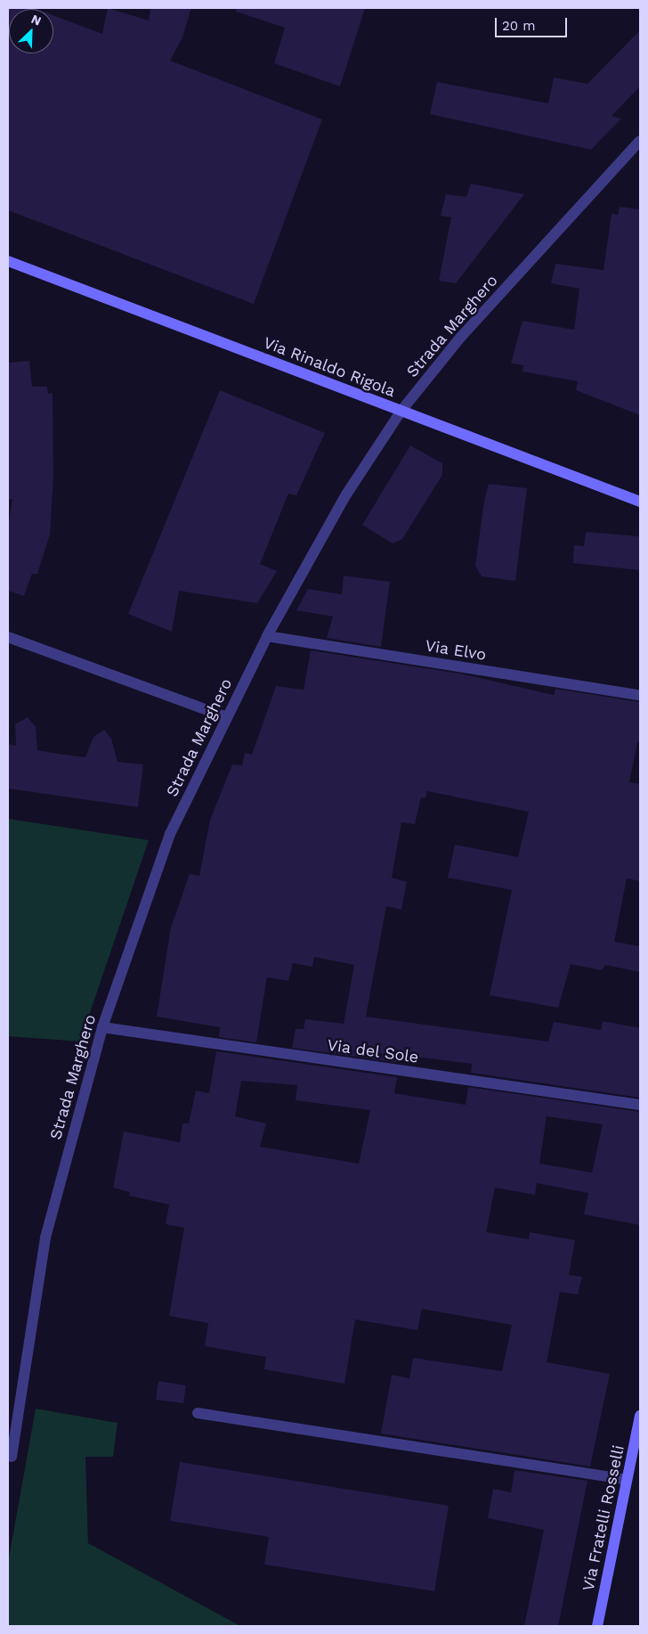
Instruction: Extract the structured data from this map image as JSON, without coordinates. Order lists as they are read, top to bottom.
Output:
{
  "streets": {
    "street": [
      "Strada Marghero",
      "Via Rinaldo Rigola",
      "Via Elvo",
      "Via del Sole",
      "Via Fratelli Rosselli"
    ]
  },
  "crossings": [
    ["Strada Marghero", "Via Rinaldo Rigola"],
    ["Strada Marghero", "Via Elvo"],
    ["Strada Marghero", "Via del Sole"]
  ],
  "scale_bar": "20 m",
  "north": "top right"
}
